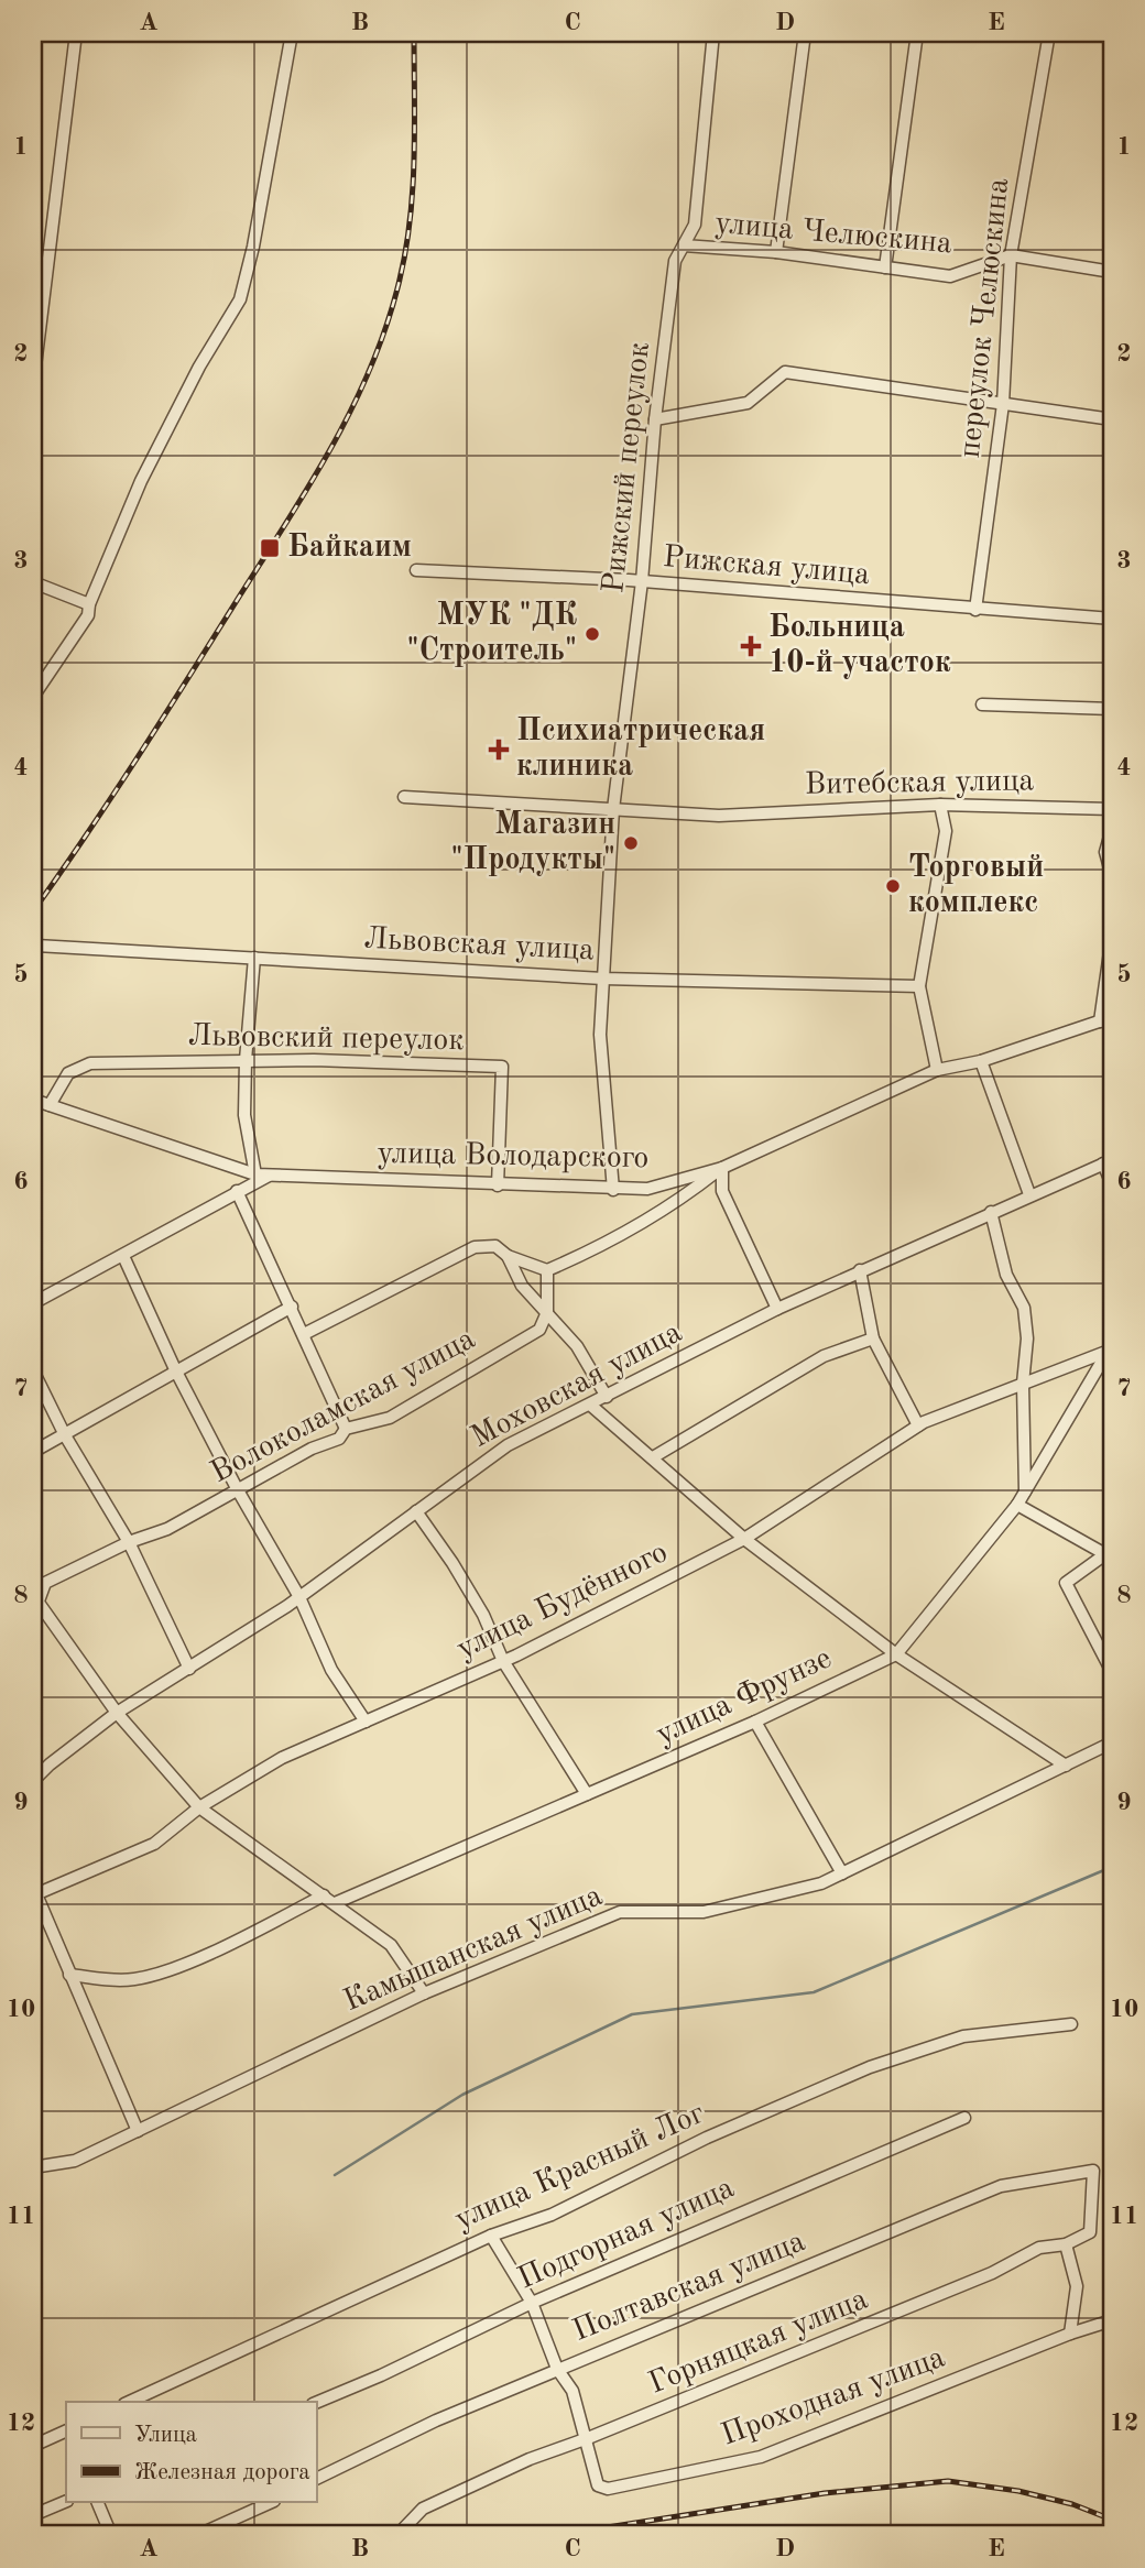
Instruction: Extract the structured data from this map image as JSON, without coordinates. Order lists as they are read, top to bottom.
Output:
{
  "streets": {
    "street": [
      "улица Челюскина",
      "переулок Челюскина",
      "Рижский переулок",
      "Рижская улица",
      "Витебская улица",
      "Львовская улица",
      "Львовский переулок",
      "улица Володарского",
      "Моховская улица",
      "Волоколамская улица",
      "улица Будённого",
      "улица Фрунзе",
      "Камышанская улица",
      "улица Красный Лог",
      "Подгорная улица",
      "Полтавская улица",
      "Горняцкая улица",
      "Проходная улица"
    ]
  },
  "crossings": [
    ["улица Челюскина", "переулок Челюскина"],
    ["улица Челюскина", "Рижский переулок"],
    ["переулок Челюскина", "Рижская улица"],
    ["Рижский переулок", "Рижская улица"],
    ["Рижский переулок", "Витебская улица"],
    ["Рижский переулок", "Львовская улица"],
    ["Рижский переулок", "улица Володарского"],
    ["Львовский переулок", "улица Володарского"],
    ["улица Будённого", "улица Фрунзе"],
    ["Полтавская улица", "Горняцкая улица"],
    ["Горняцкая улица", "Проходная улица"]
  ],
  "places": {
    "transit": ["Байкаим"],
    "other": ["МУК \"ДК \"Строитель\"", "Магазин \"Продукты\"", "Торговый комплекс"],
    "health": ["Больница 10-й участок", "Психиатрическая клиника"]
  },
  "legend": ["Улица", "Железная дорога"],
  "grid": {
    "columns": [
      "A",
      "B",
      "C",
      "D",
      "E"
    ],
    "rows": [
      "1",
      "2",
      "3",
      "4",
      "5",
      "6",
      "7",
      "8",
      "9",
      "10",
      "11",
      "12"
    ]
  }
}
